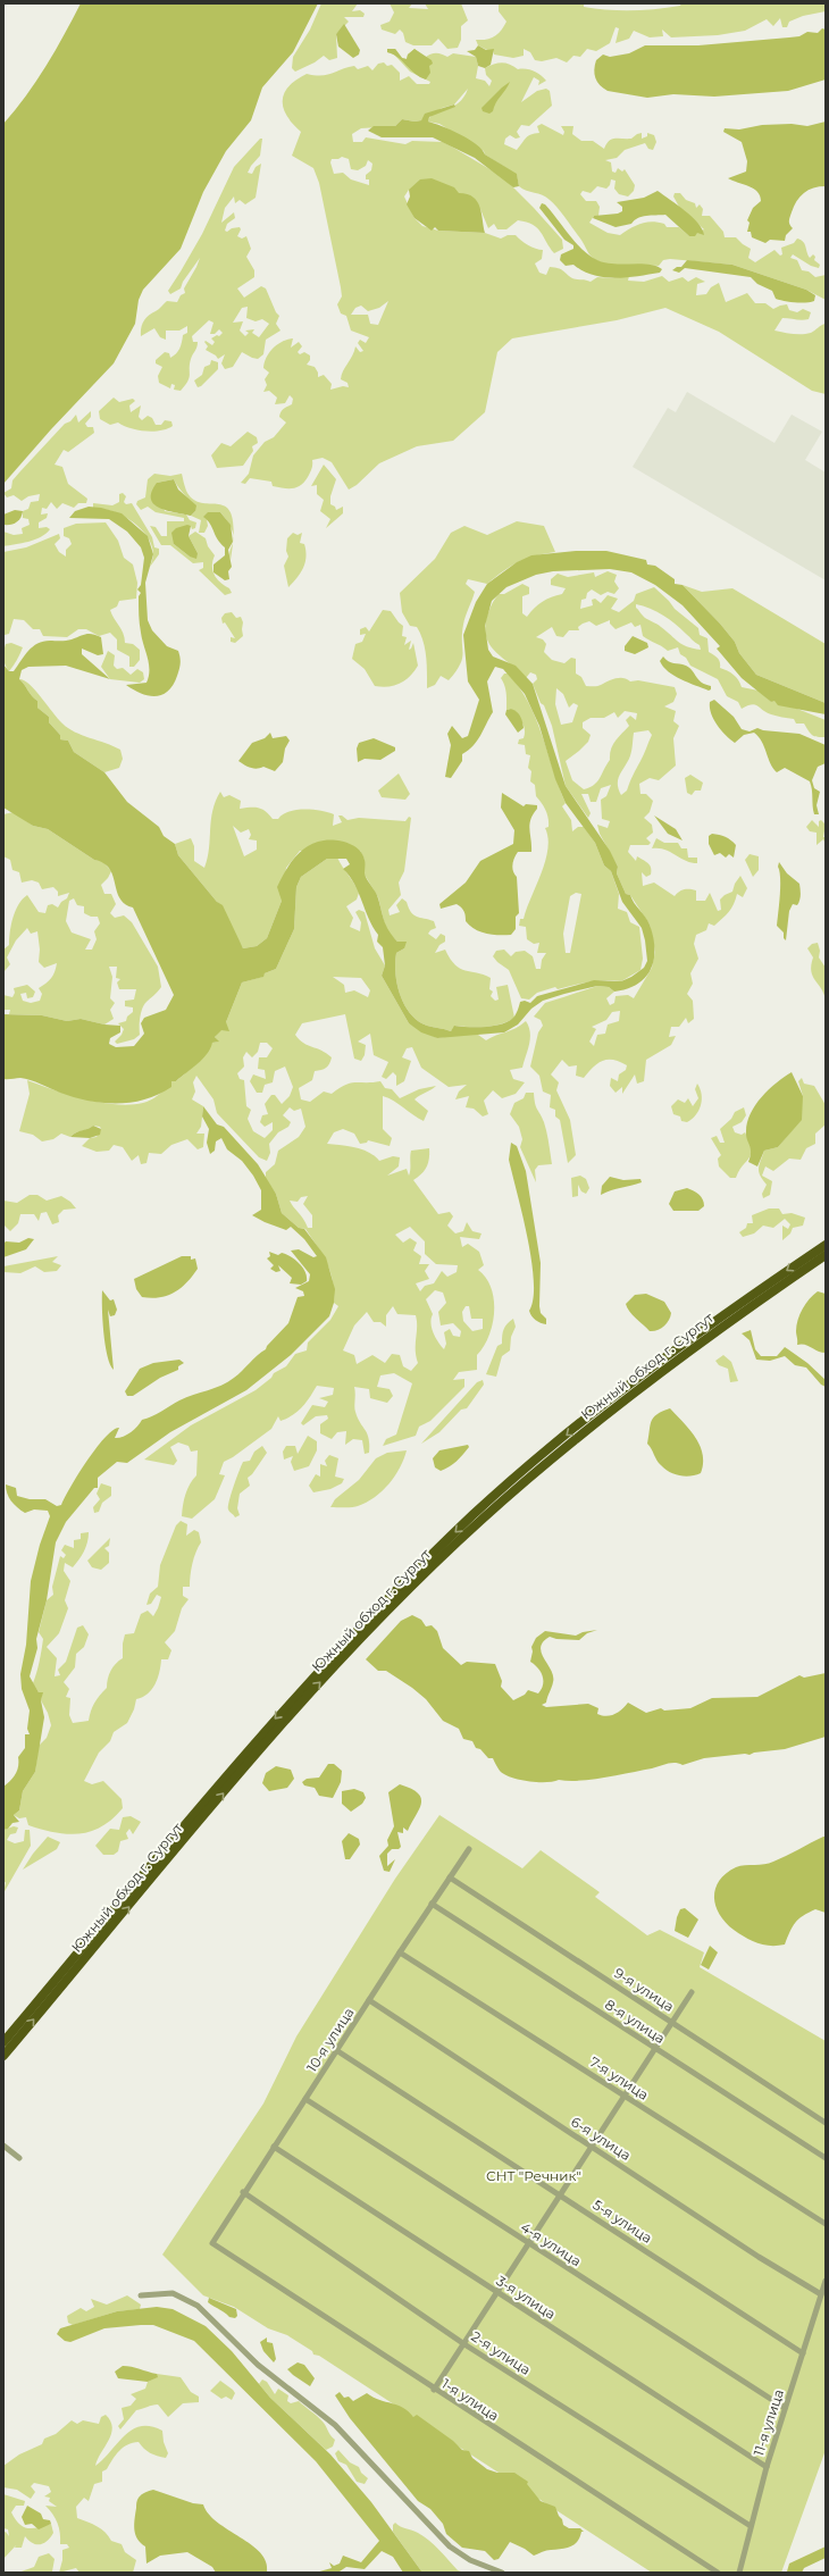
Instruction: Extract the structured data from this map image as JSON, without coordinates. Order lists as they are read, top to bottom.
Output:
{
  "streets": {
    "highway": ["Южный обход г. Сургут"],
    "street": [
      "9-я улица",
      "8-я улица",
      "10-я улица",
      "7-я улица",
      "6-я улица",
      "5-я улица",
      "4-я улица",
      "3-я улица",
      "2-я улица",
      "1-я улица",
      "11-я улица"
    ]
  },
  "crossings": [
    ["9-я улица", "10-я улица"],
    ["8-я улица", "10-я улица"],
    ["10-я улица", "7-я улица"],
    ["10-я улица", "6-я улица"],
    ["10-я улица", "5-я улица"],
    ["10-я улица", "4-я улица"],
    ["10-я улица", "3-я улица"],
    ["10-я улица", "2-я улица"],
    ["10-я улица", "1-я улица"],
    ["6-я улица", "11-я улица"],
    ["5-я улица", "11-я улица"],
    ["4-я улица", "11-я улица"],
    ["3-я улица", "11-я улица"],
    ["2-я улица", "11-я улица"]
  ],
  "parks": ["СНТ \"Речник\""]
}
